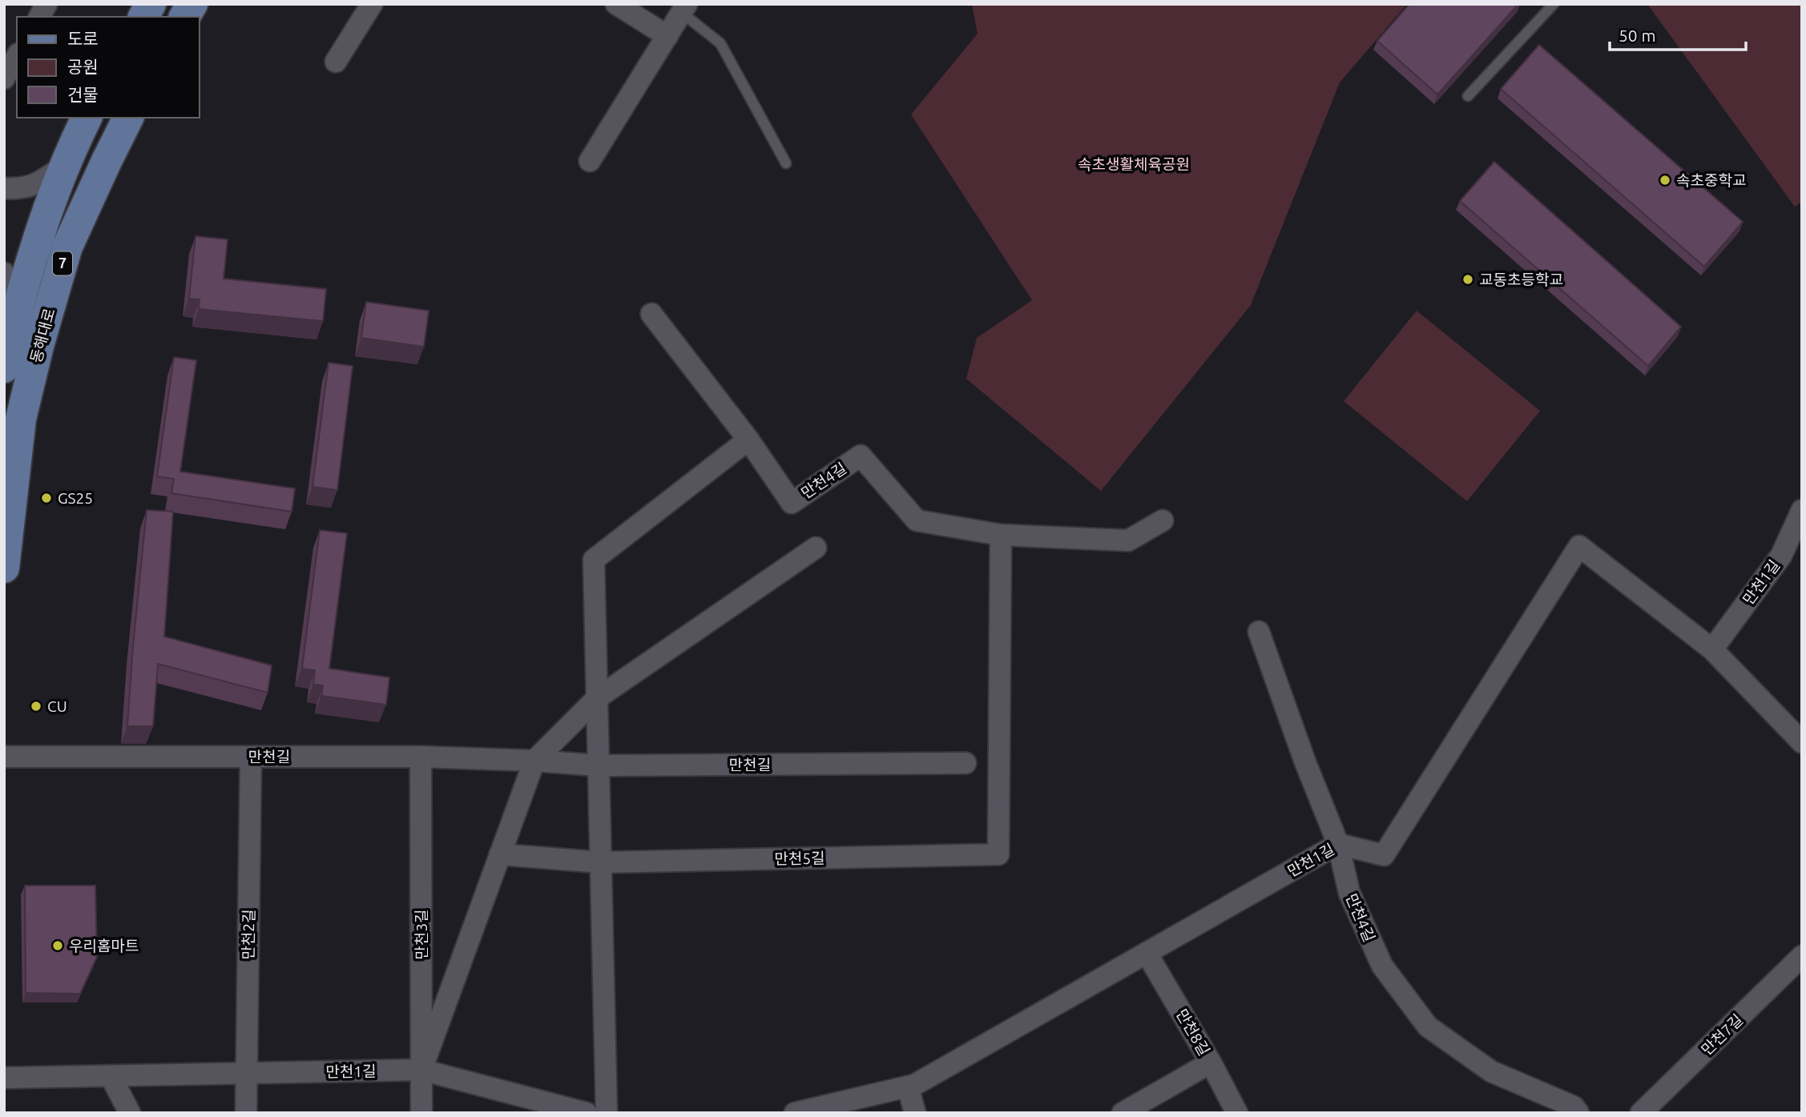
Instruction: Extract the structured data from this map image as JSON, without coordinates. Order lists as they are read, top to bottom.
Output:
{
  "streets": {
    "main road": ["7", "동해대로"],
    "street": [
      "만천4길",
      "만천1길",
      "만천길",
      "만천5길",
      "만천2길",
      "만천3길",
      "만천8길",
      "만천7길"
    ]
  },
  "crossings": [
    ["만천4길", "만천1길"],
    ["만천4길", "만천5길"],
    ["만천1길", "만천2길"],
    ["만천1길", "만천3길"],
    ["만천1길", "만천8길"],
    ["만천길", "만천2길"],
    ["만천길", "만천3길"]
  ],
  "parks": ["속초생활체육공원"],
  "places": [
    "속초중학교",
    "교동초등학교",
    "GS25",
    "CU",
    "우리홈마트"
  ],
  "legend": ["도로", "공원", "건물"],
  "scale_bar": "50 m"
}
